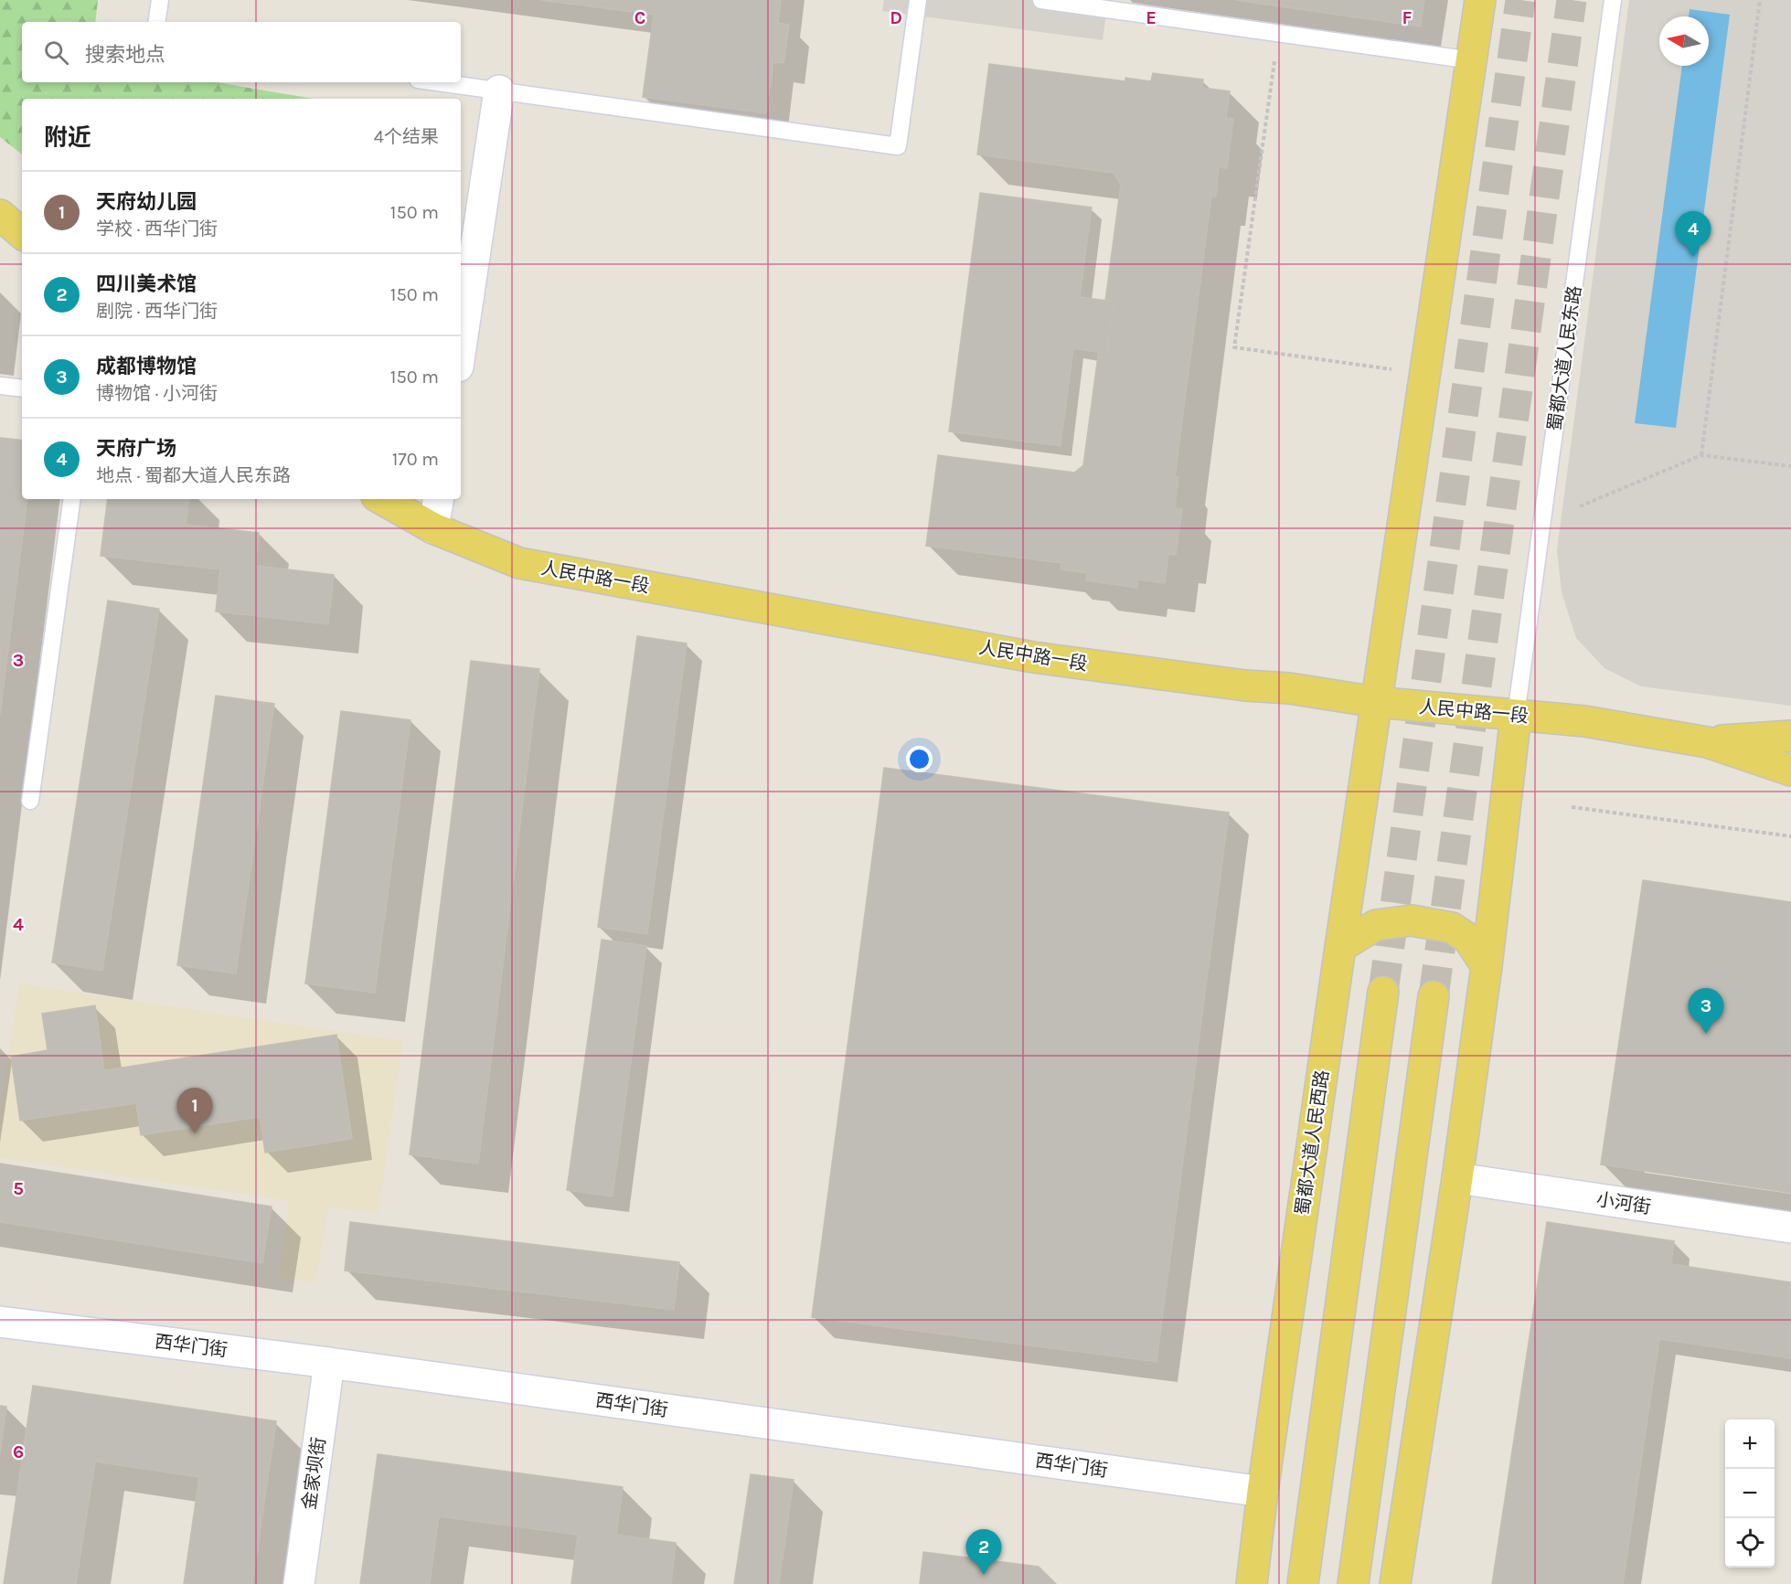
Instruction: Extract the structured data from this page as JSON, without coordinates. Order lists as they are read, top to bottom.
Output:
{
  "streets": {
    "main road": ["人民中路一段", "蜀都大道人民西路"],
    "street": ["小河街", "西华门街", "金家坝街"],
    "lane": ["蜀都大道人民东路"]
  },
  "crossings": [
    ["蜀都大道人民东路", "人民中路一段"],
    ["人民中路一段", "蜀都大道人民西路"],
    ["蜀都大道人民西路", "西华门街"],
    ["西华门街", "金家坝街"]
  ],
  "north": "left",
  "page": {
    "search": "搜索地点",
    "heading": ["附近", "4个结果"],
    "list": [
      {
        "mark": "1",
        "name": "天府幼儿园",
        "note": "学校 · 西华门街",
        "value": "150 m"
      },
      {
        "mark": "2",
        "name": "四川美术馆",
        "note": "剧院 · 西华门街",
        "value": "150 m"
      },
      {
        "mark": "3",
        "name": "成都博物馆",
        "note": "博物馆 · 小河街",
        "value": "150 m"
      },
      {
        "mark": "4",
        "name": "天府广场",
        "note": "地点 · 蜀都大道人民东路",
        "value": "170 m"
      }
    ],
    "pins": [
      "4",
      "3",
      "1",
      "2"
    ],
    "map_buttons": ["+", "−"]
  },
  "grid": {
    "columns": [
      "C",
      "D",
      "E",
      "F"
    ],
    "rows": [
      "3",
      "4",
      "5",
      "6"
    ]
  }
}
